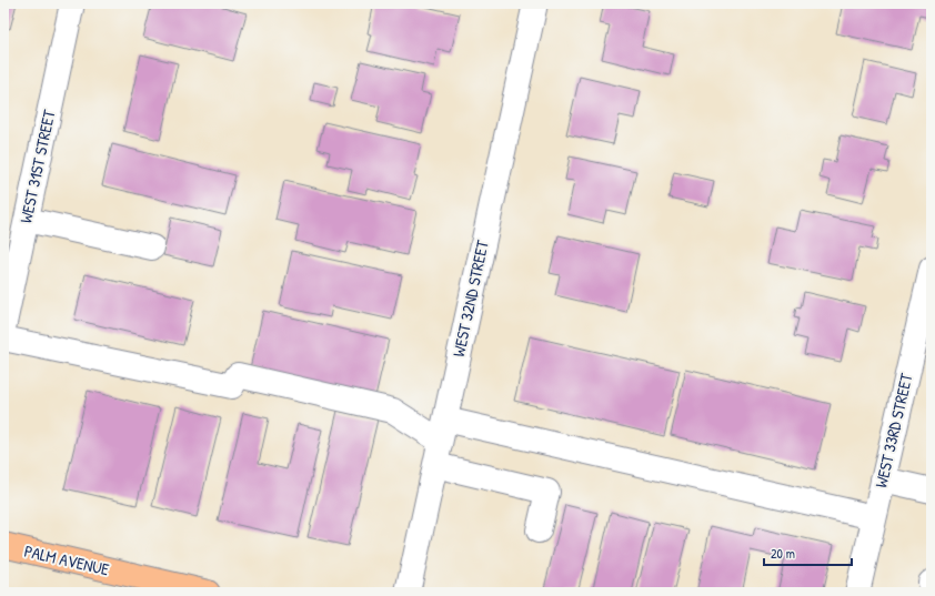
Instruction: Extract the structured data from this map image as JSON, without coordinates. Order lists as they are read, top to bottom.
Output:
{
  "streets": {
    "main road": ["PALM AVENUE"],
    "street": ["WEST 31ST STREET", "WEST 32ND STREET", "WEST 33RD STREET"]
  },
  "scale_bar": "20 m"
}
